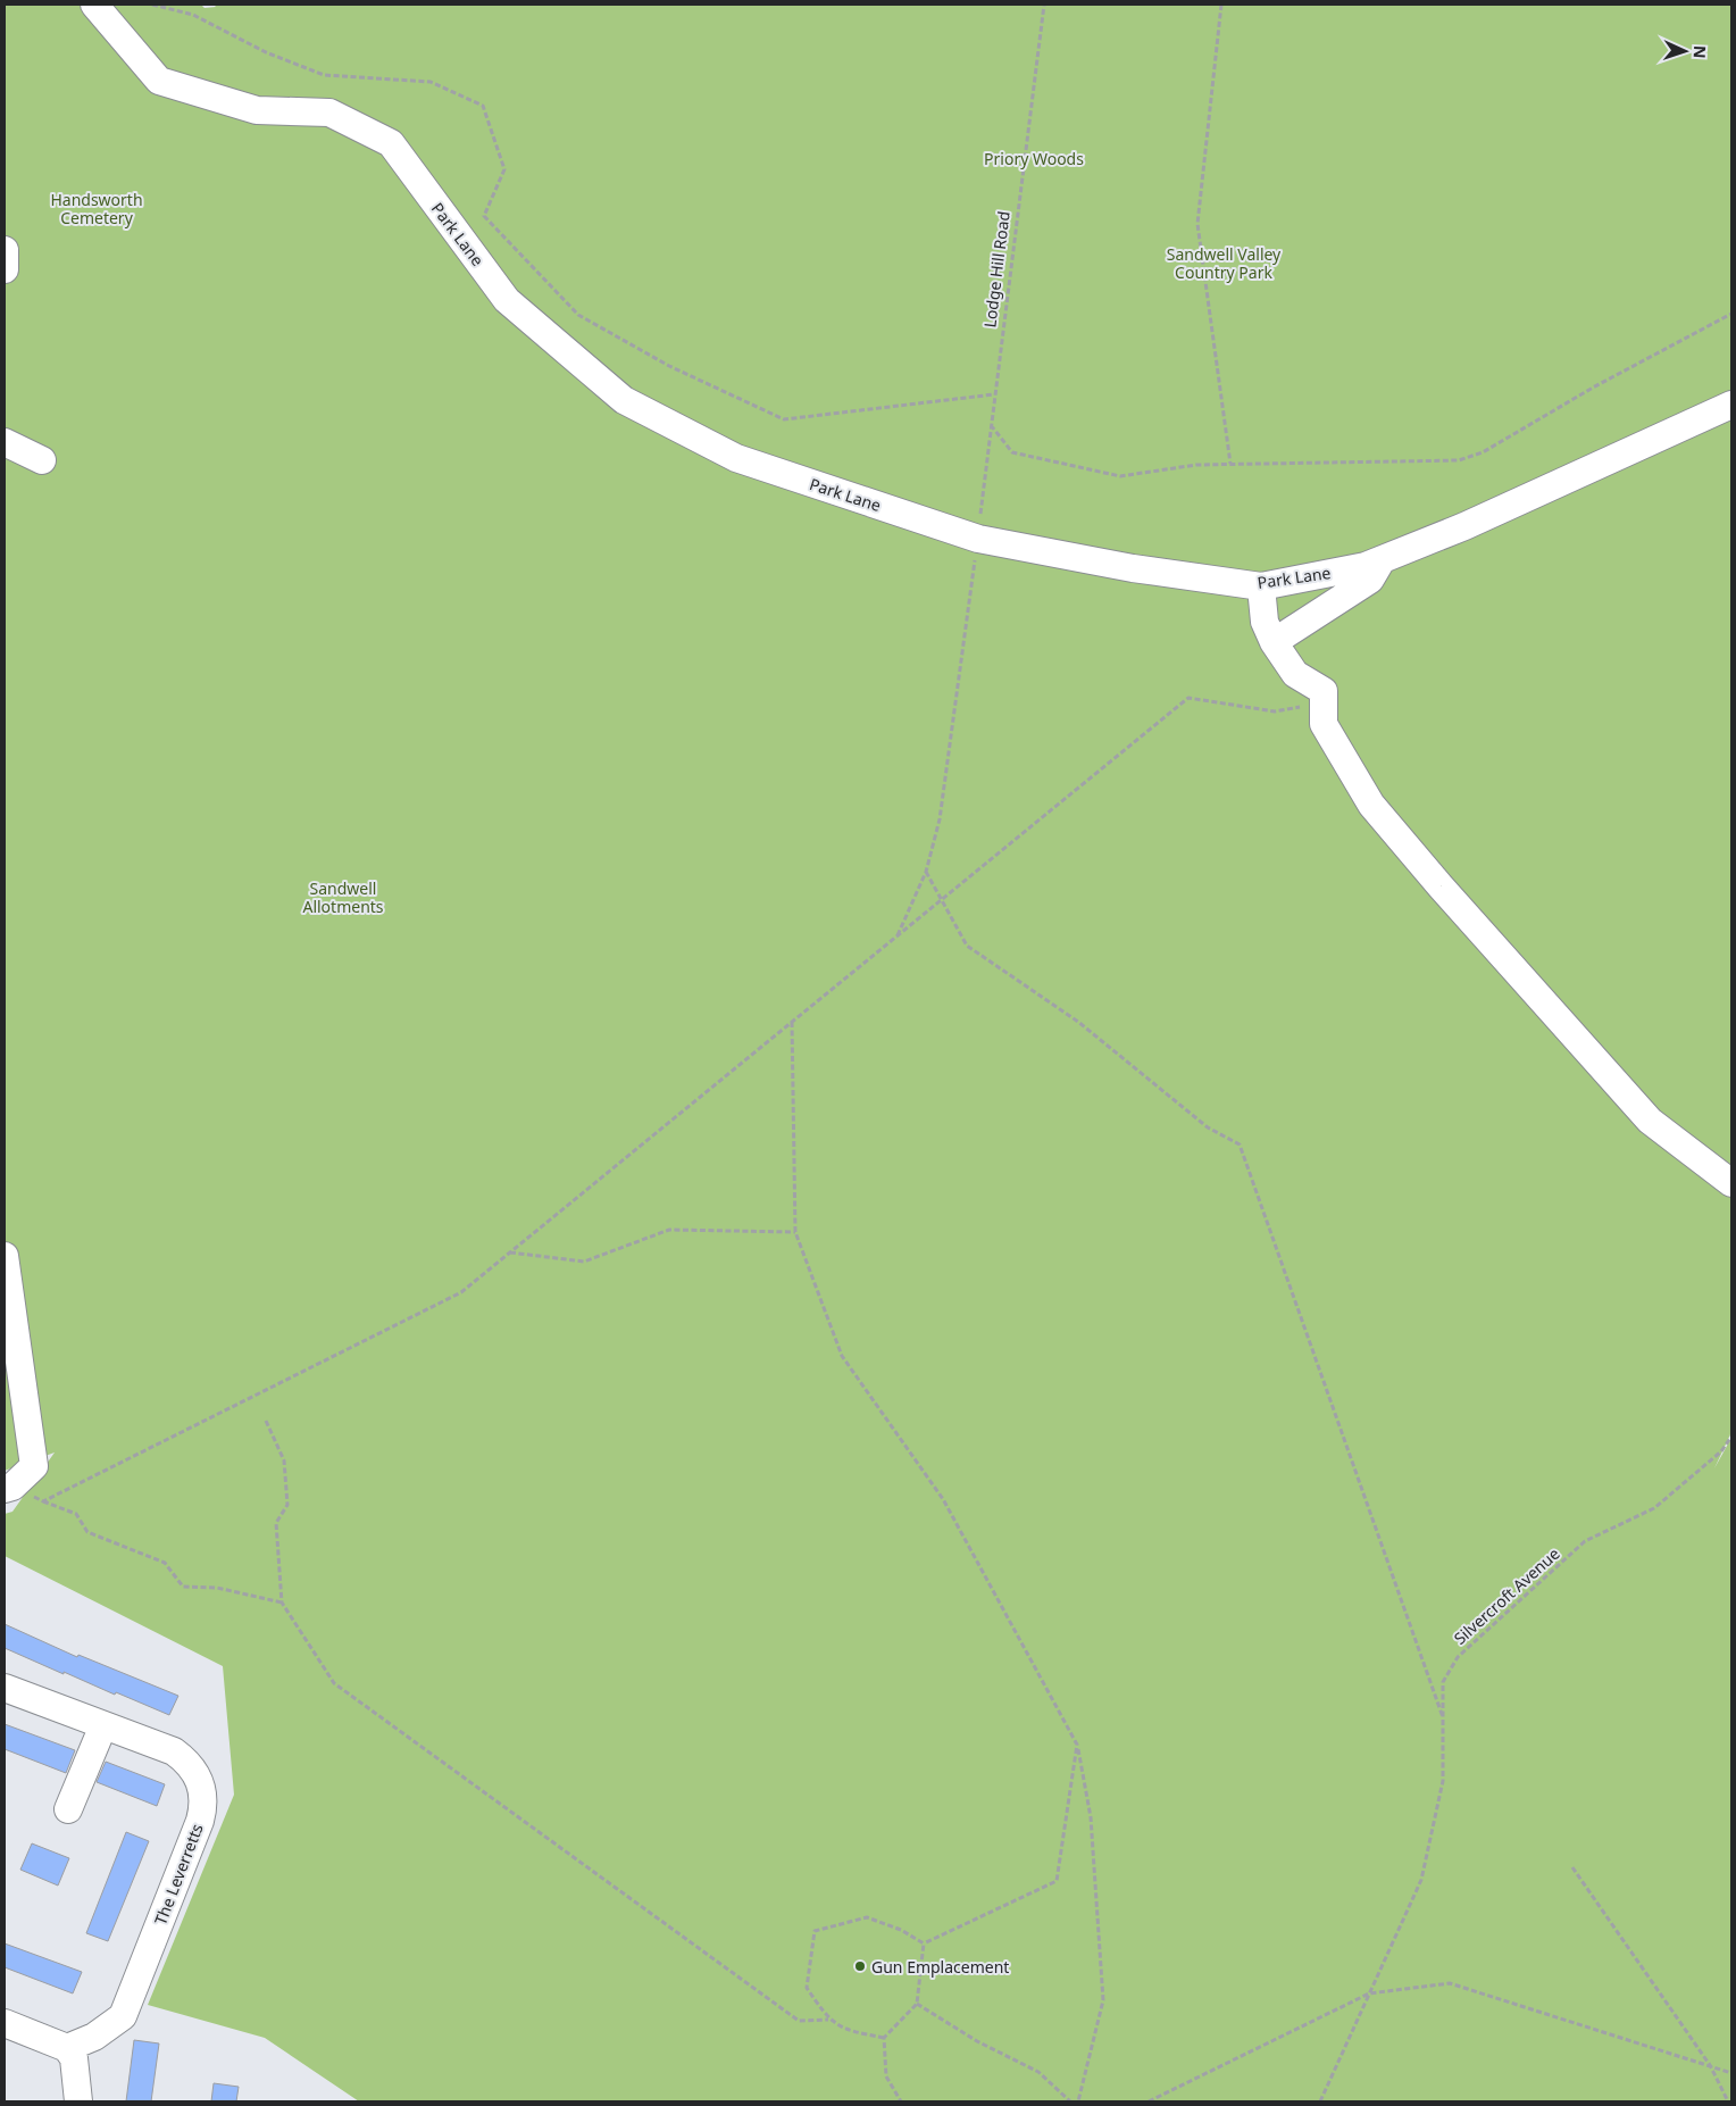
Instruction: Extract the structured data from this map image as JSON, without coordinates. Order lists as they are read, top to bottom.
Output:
{
  "streets": {
    "street": ["Park Lane", "The Leverretts"],
    "path": ["Lodge Hill Road", "Silvercroft Avenue"]
  },
  "crossings": [
    ["Park Lane", "Lodge Hill Road"]
  ],
  "parks": [
    "Priory Woods",
    "Handsworth Cemetery",
    "Sandwell Valley Country Park",
    "Sandwell Allotments"
  ],
  "places": ["Gun Emplacement"],
  "north": "right"
}
